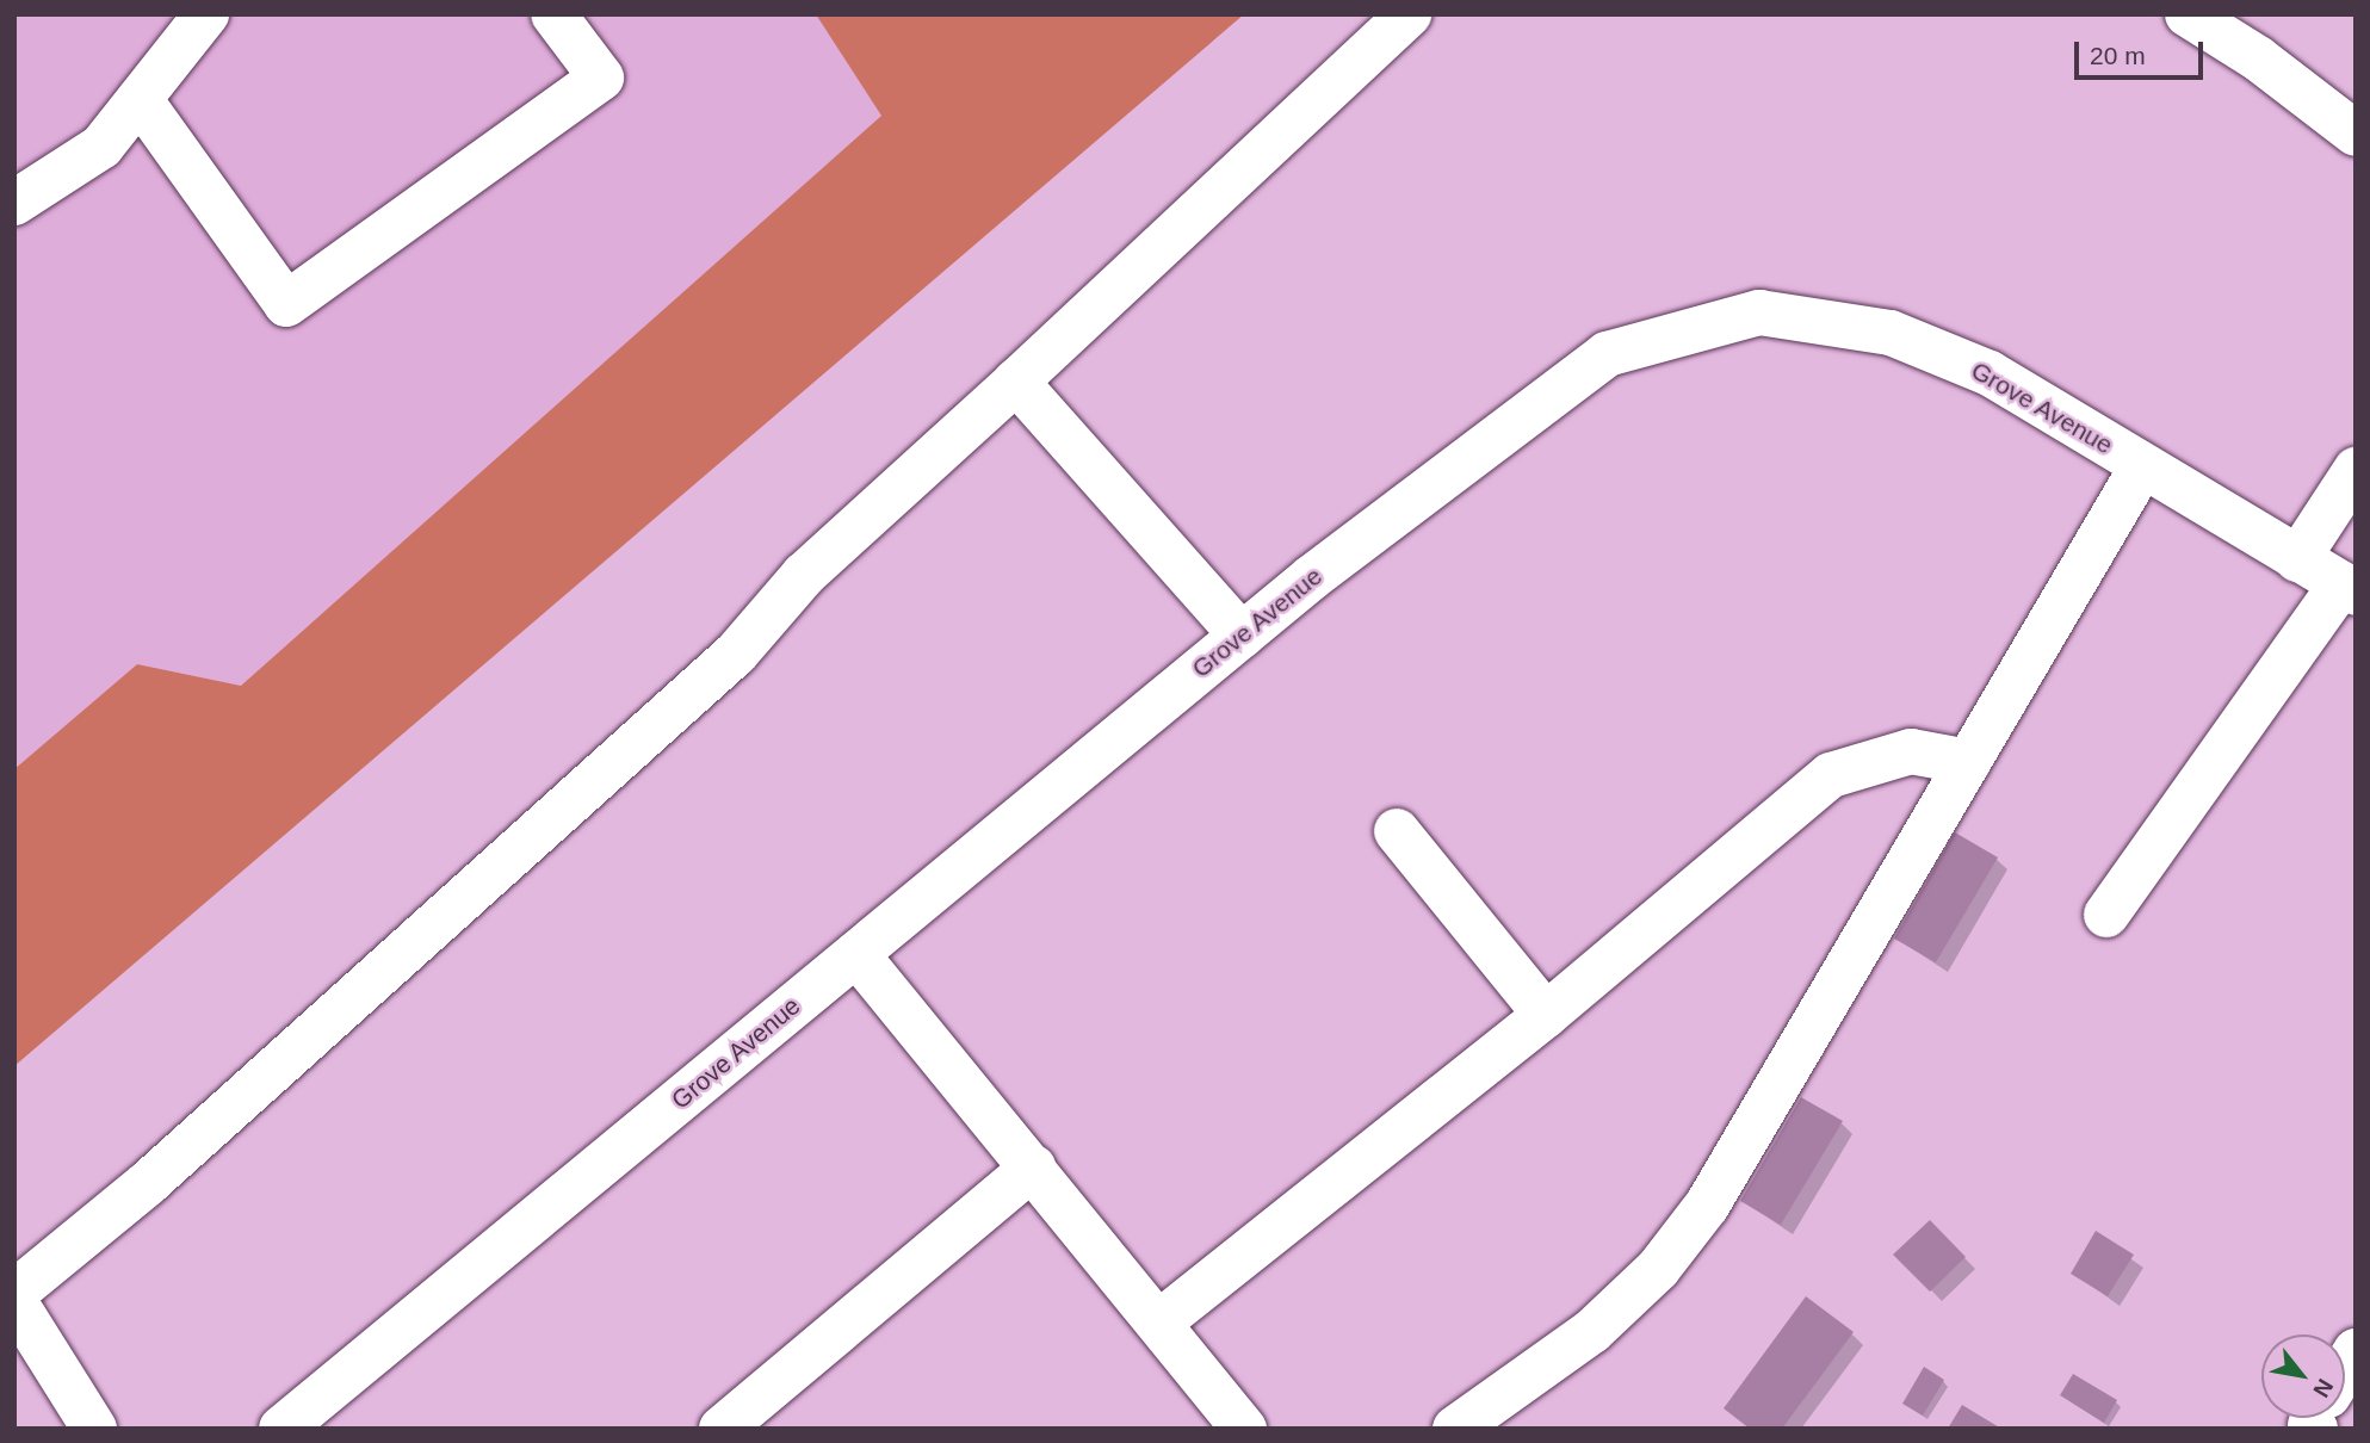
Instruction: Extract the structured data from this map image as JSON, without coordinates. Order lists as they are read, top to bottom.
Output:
{
  "streets": {
    "street": ["Grove Avenue"]
  },
  "scale_bar": "20 m",
  "north": "bottom right"
}
